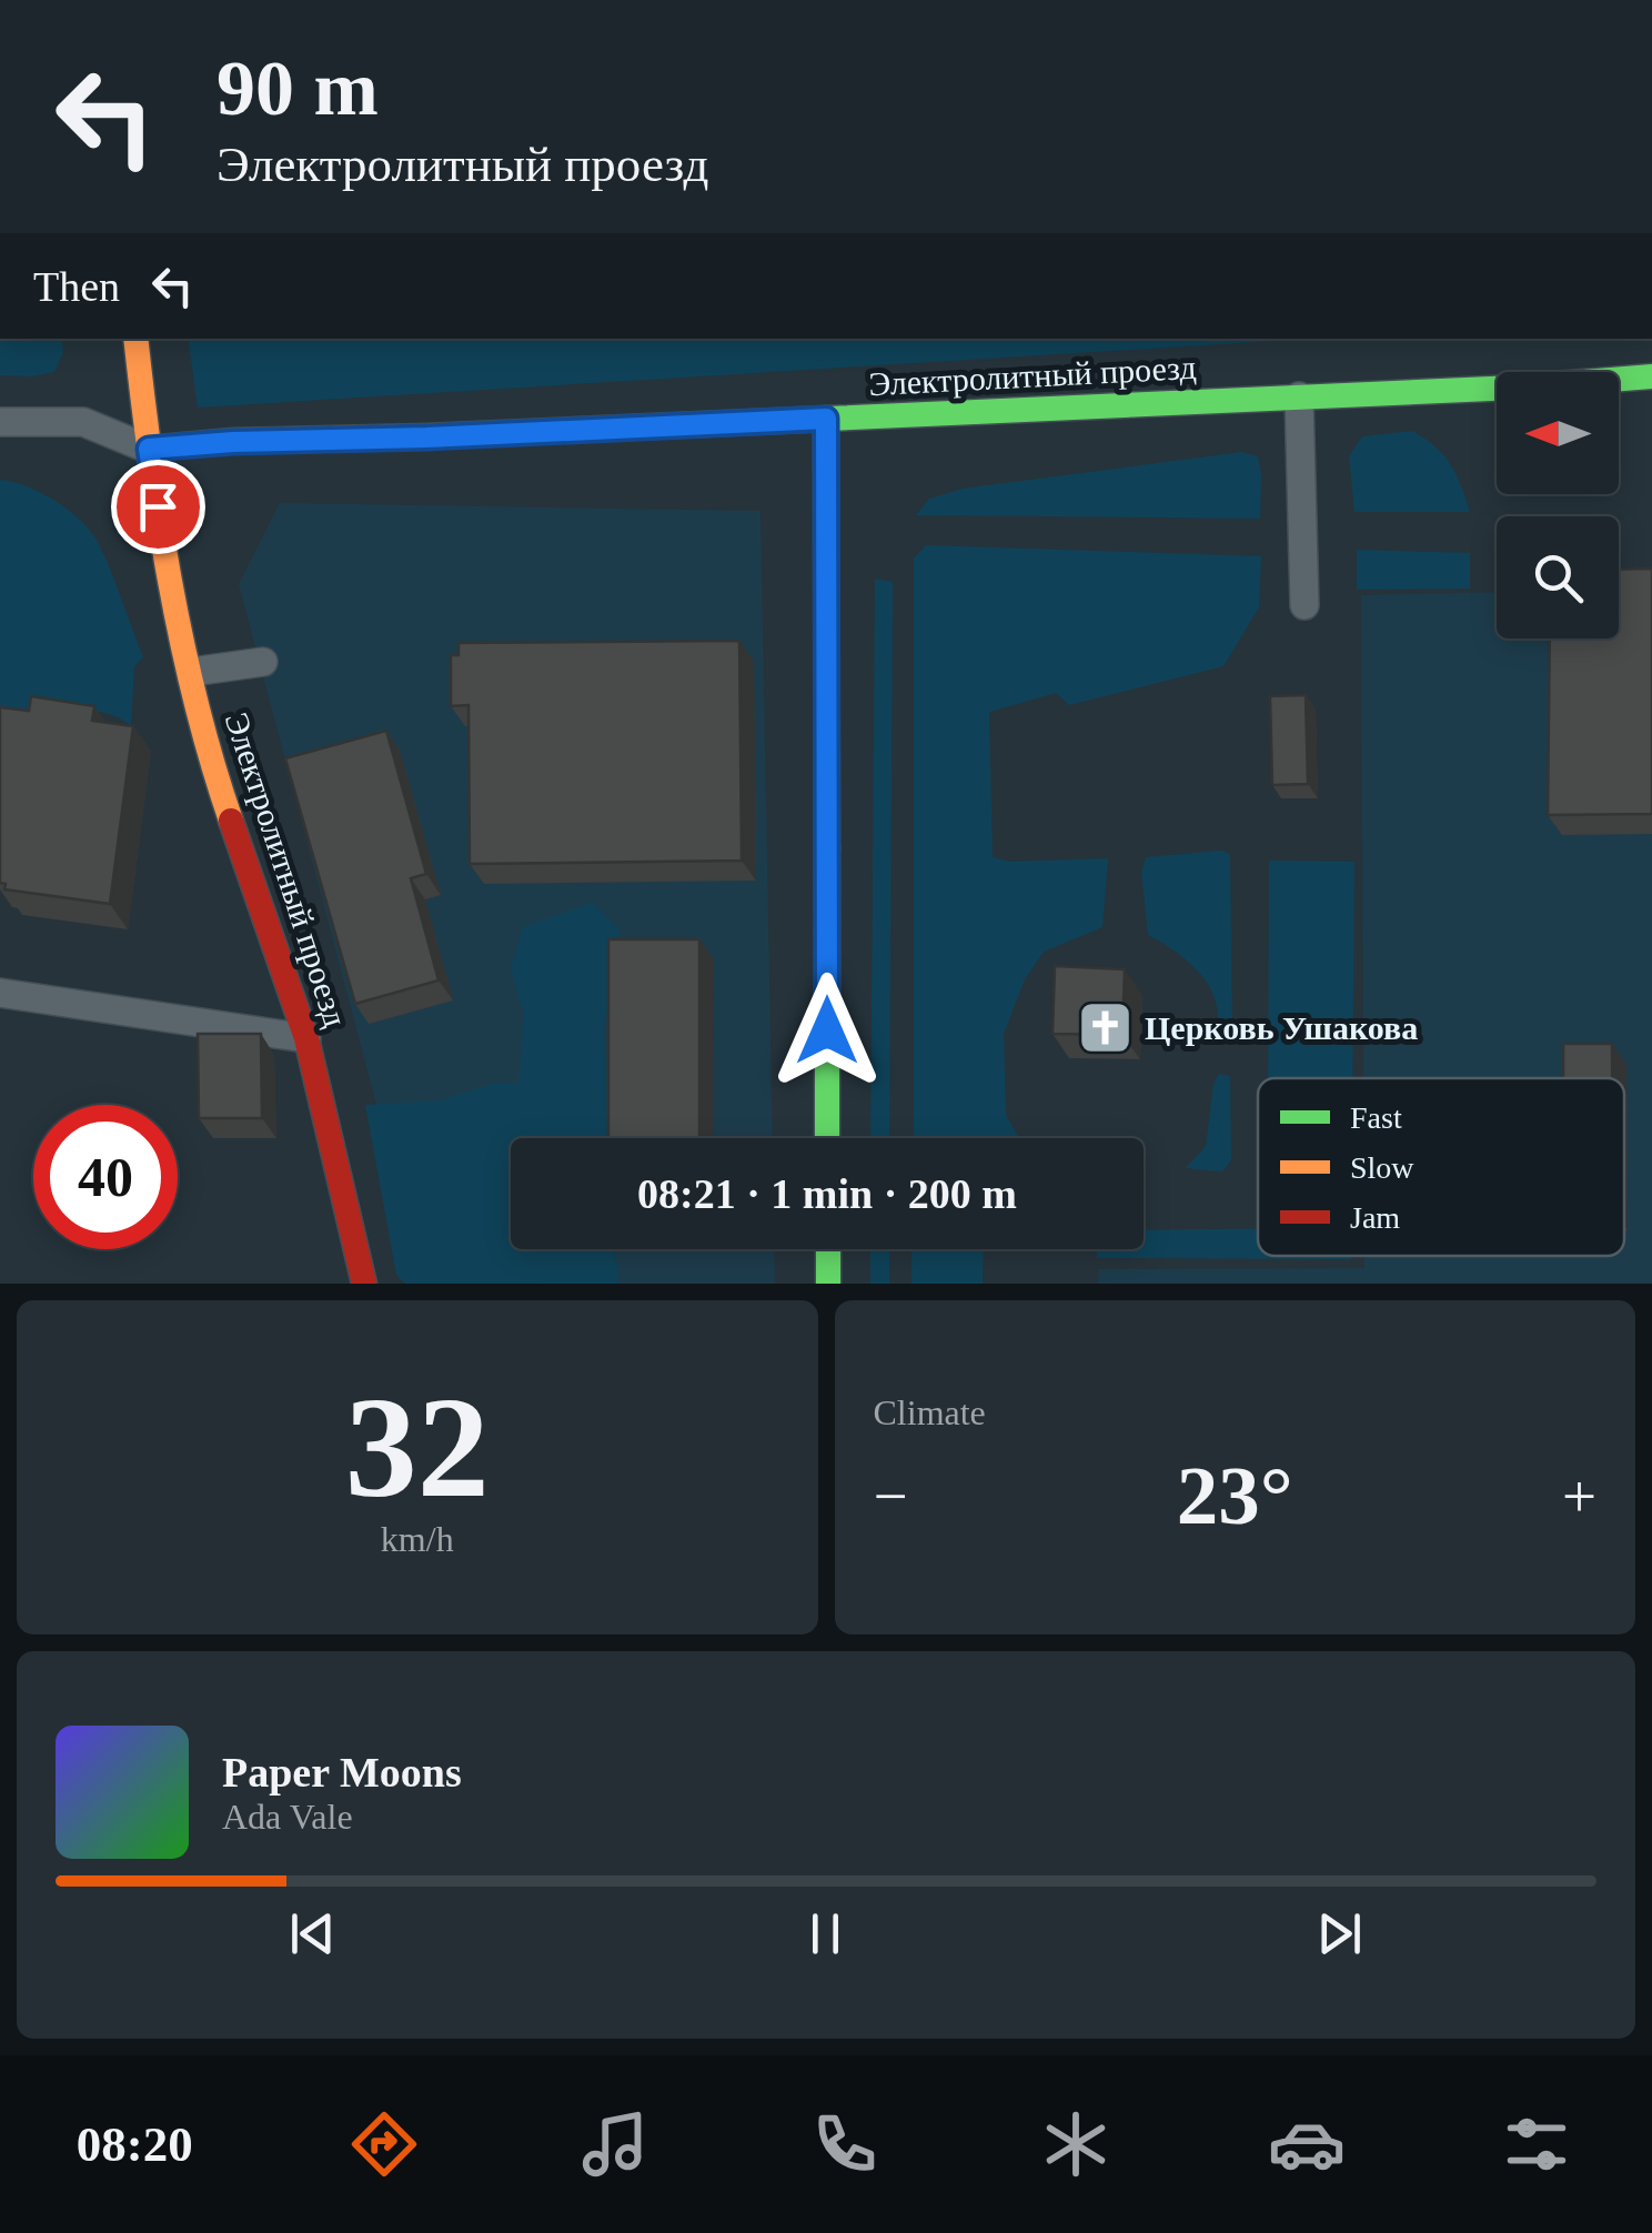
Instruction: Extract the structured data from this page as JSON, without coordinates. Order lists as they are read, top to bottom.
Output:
{
  "streets": {
    "street": ["Электролитный проезд"]
  },
  "places": {
    "church": ["Церковь Ушакова"]
  },
  "legend": ["Fast", "Slow", "Jam"],
  "north": "left",
  "page": {
    "turn": ["90 m", "Электролитный проезд"],
    "then": "Then",
    "limit": "40",
    "trip": "08:21 · 1 min · 200 m",
    "tile": [
      ["32", "km/h"],
      "Climate"
    ],
    "heat": ["−", "23°", "+"],
    "song": ["Paper Moons", "Ada Vale"],
    "tabs": "08:20"
  }
}
